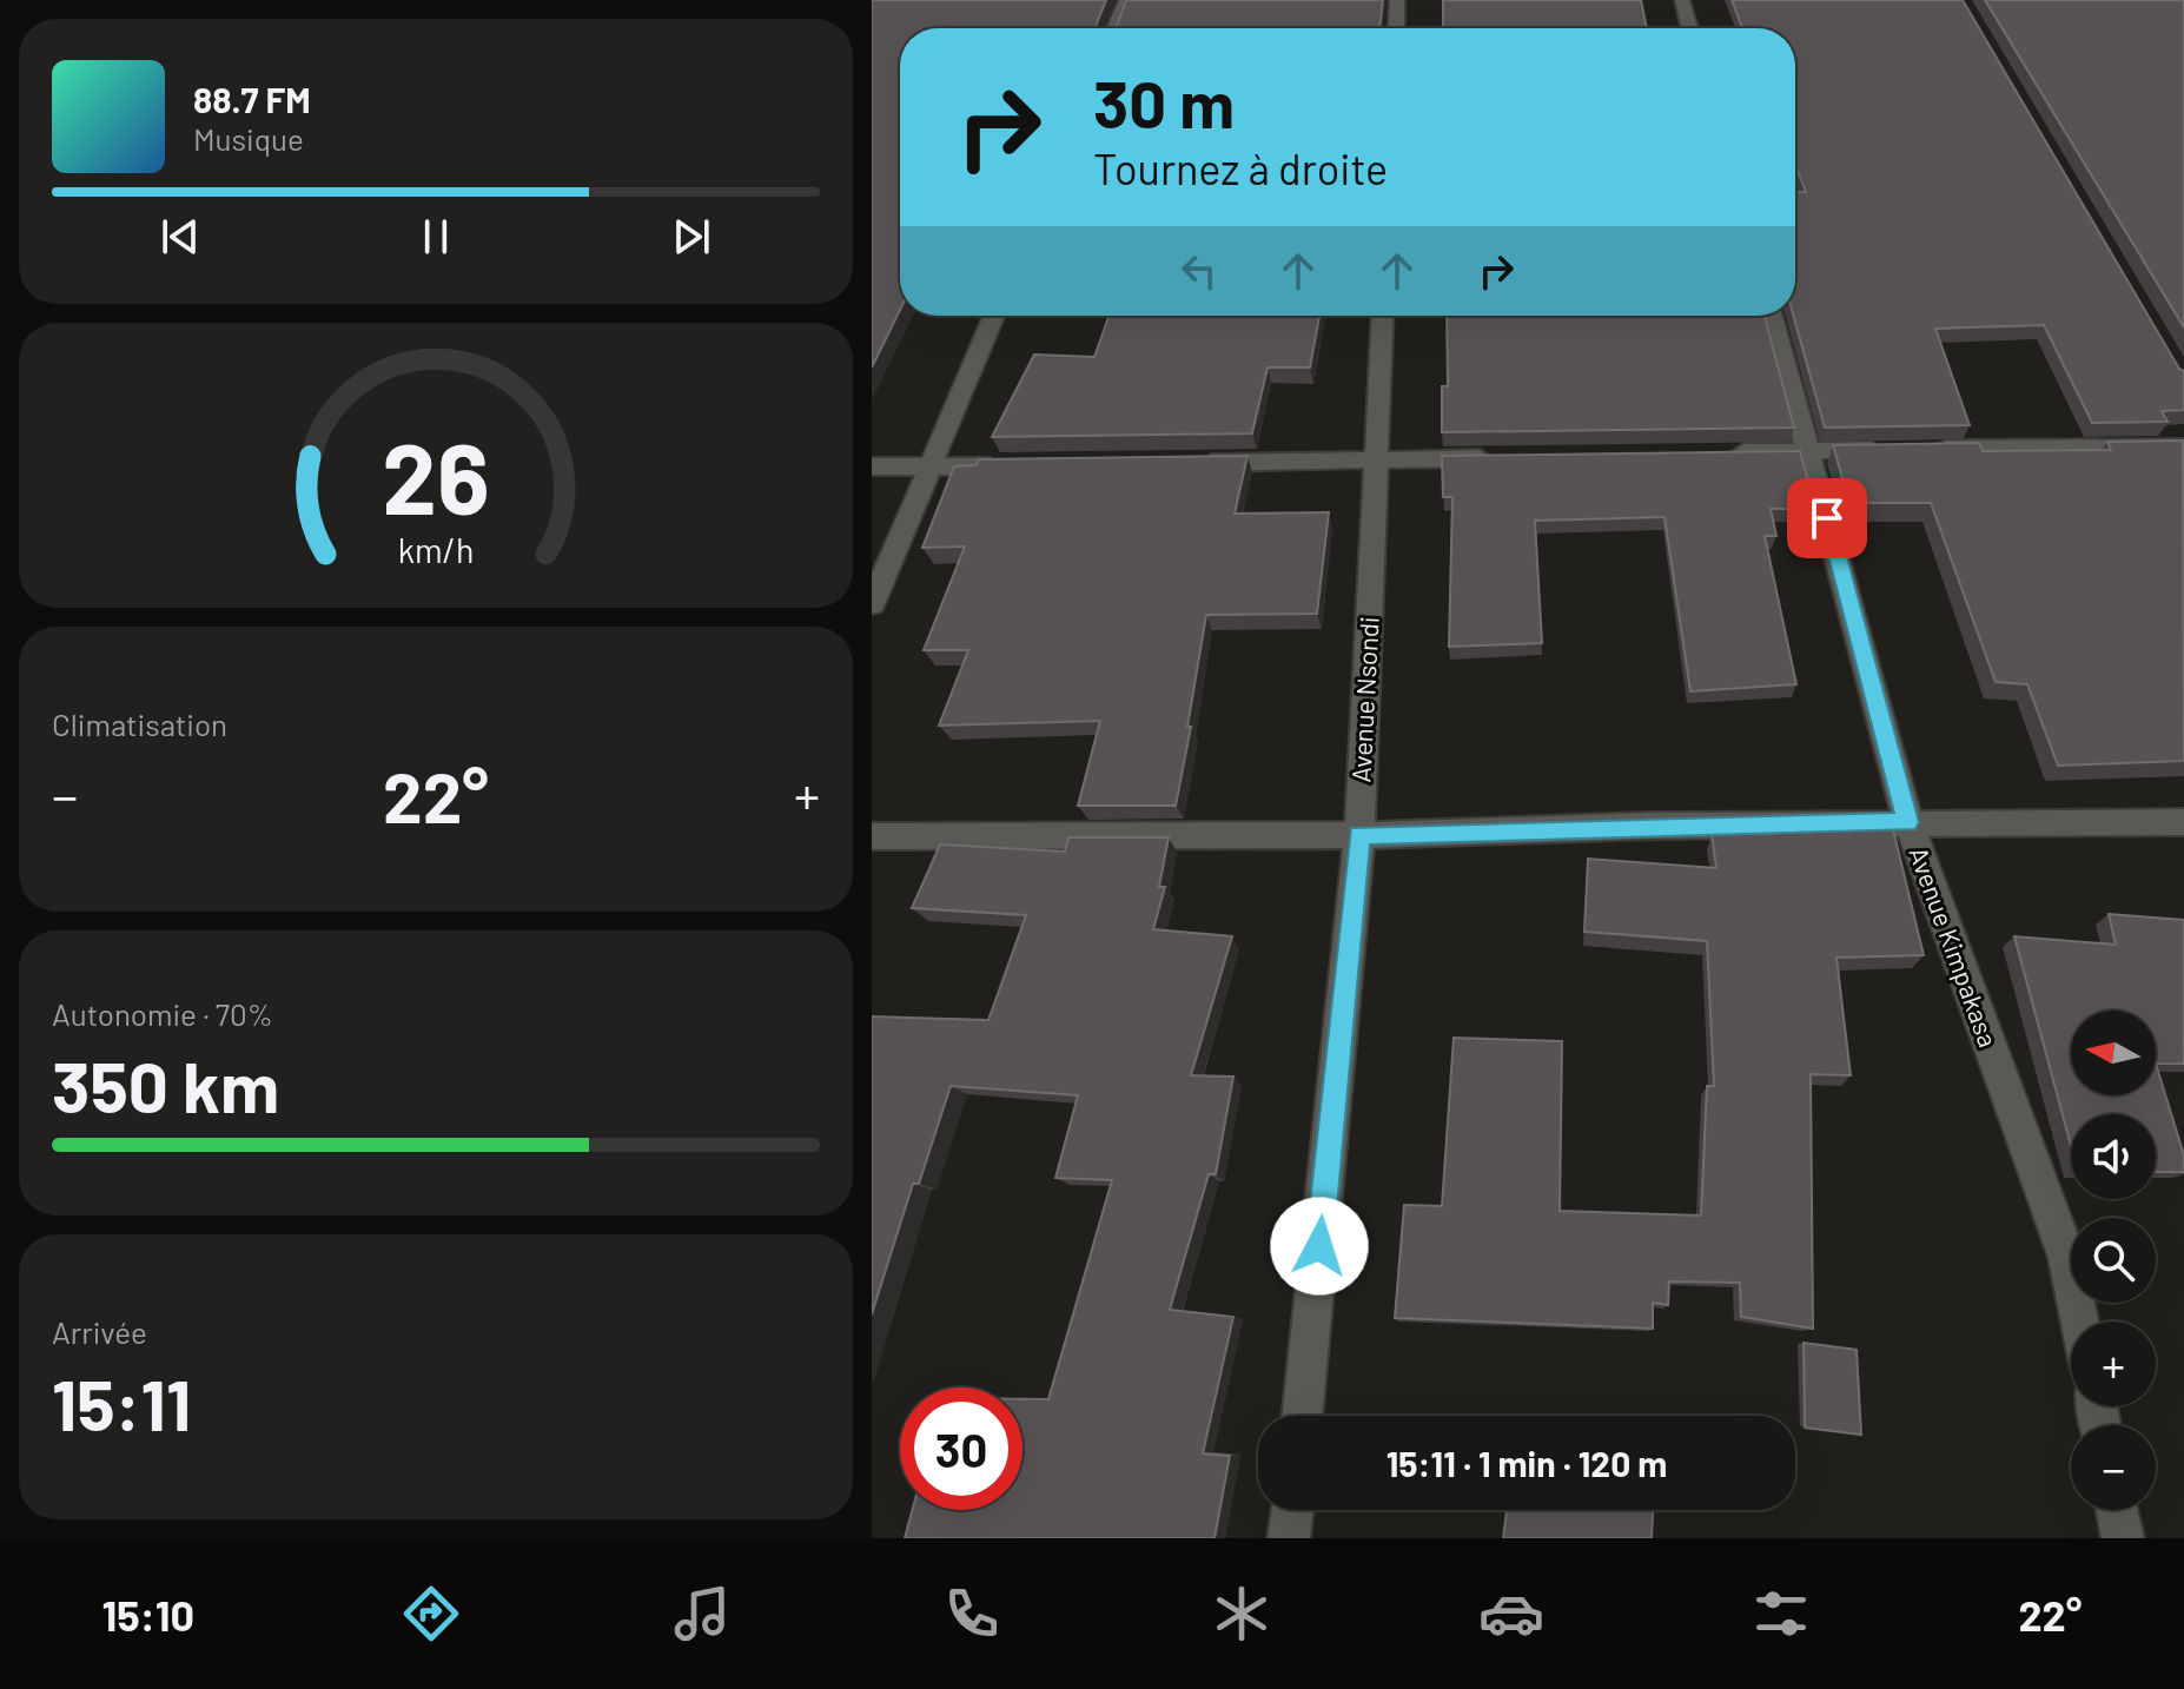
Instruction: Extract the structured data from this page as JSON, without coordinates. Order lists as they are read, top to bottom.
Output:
{
  "streets": {
    "street": ["Avenue Nsondi", "Avenue Kimpakasa"]
  },
  "north": "left",
  "page": {
    "turn": ["30 m", "Tournez à droite"],
    "song": ["88.7 FM", "Musique"],
    "tile": [
      "Climatisation",
      ["Autonomie · 70%", "350 km"],
      ["Arrivée", "15:11"]
    ],
    "heat": ["−", "22°", "+"],
    "map_buttons": ["+", "−"],
    "limit": "30",
    "trip": "15:11 · 1 min · 120 m",
    "tabs": ["15:10", "22°"],
    "gauge": ["26", "km/h"]
  }
}
